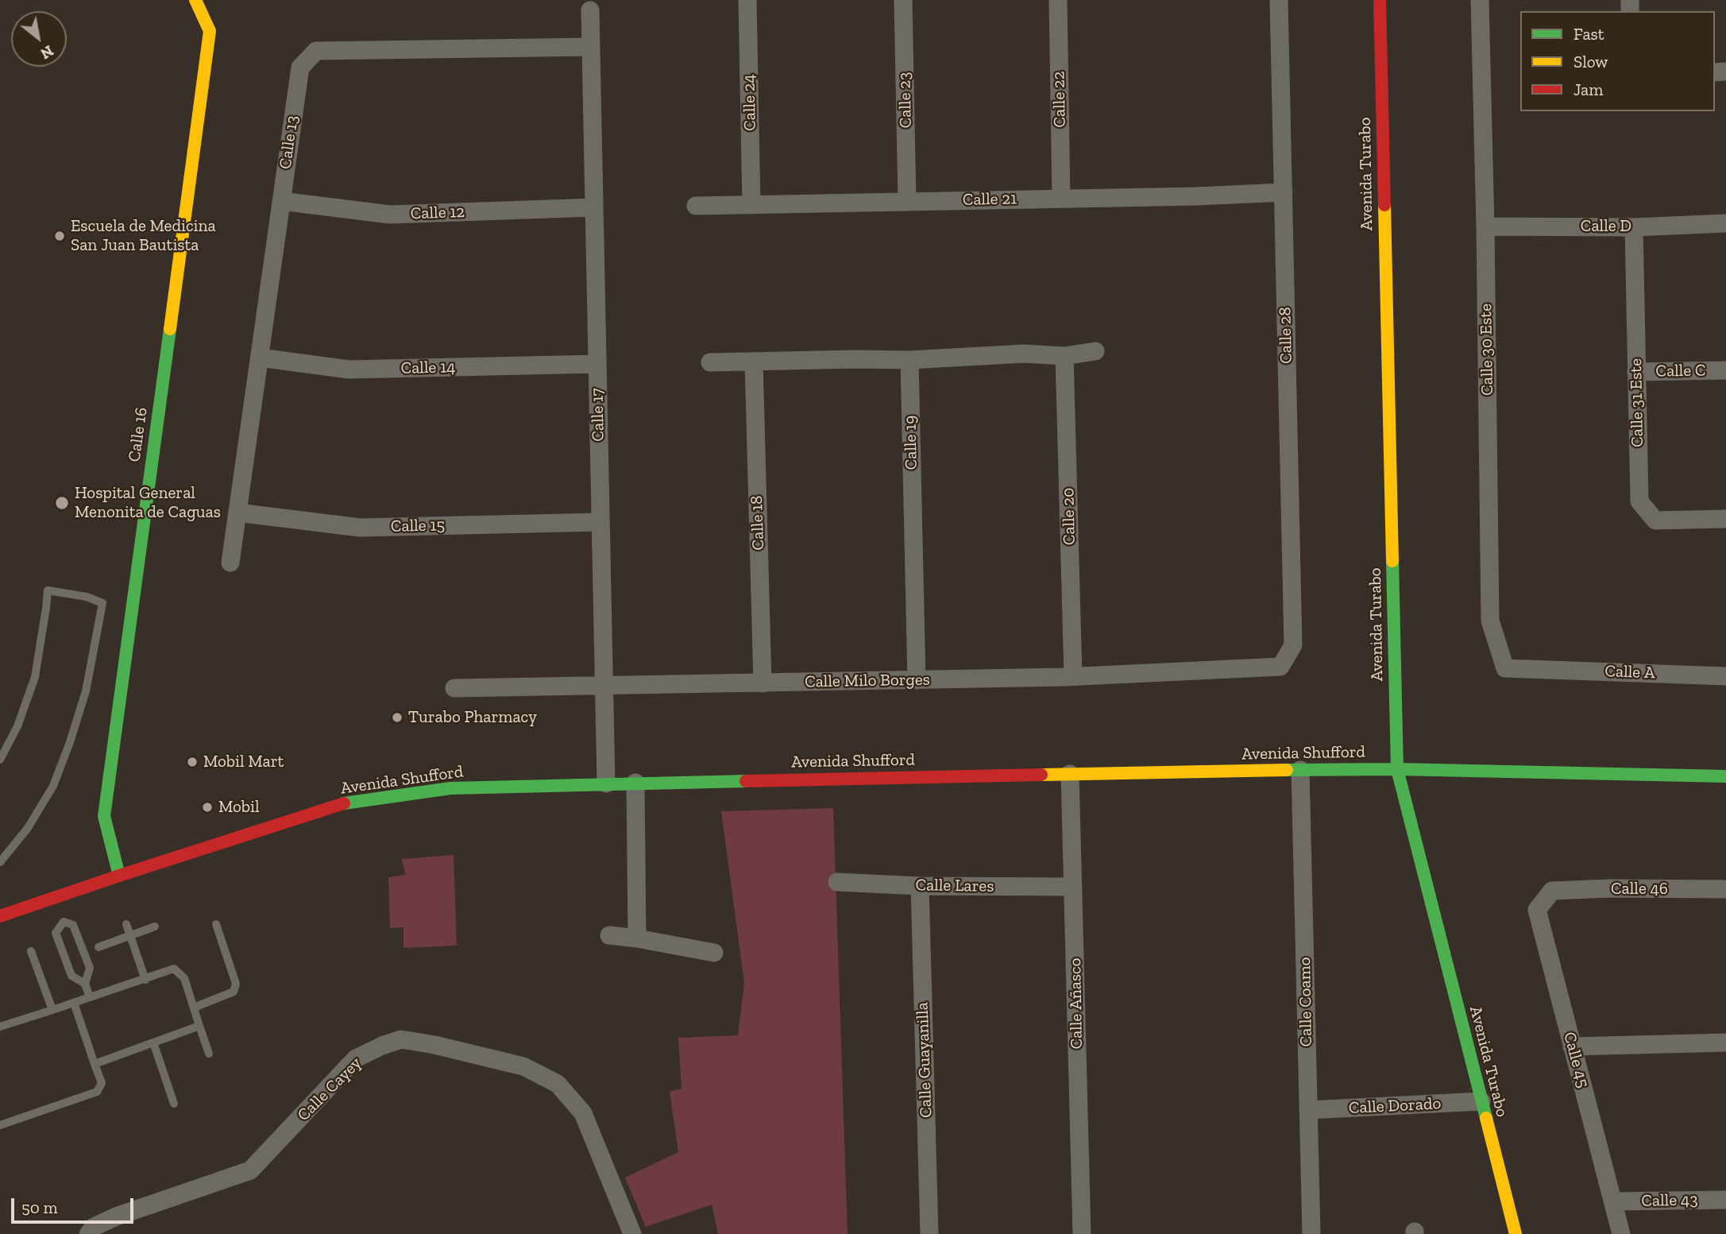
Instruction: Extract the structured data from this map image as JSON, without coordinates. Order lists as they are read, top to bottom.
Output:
{
  "streets": {
    "street": [
      "Calle 22",
      "Calle 23",
      "Calle 24",
      "Calle 13",
      "Avenida Turabo",
      "Calle 21",
      "Calle 12",
      "Calle D",
      "Calle 28",
      "Calle 30 Este",
      "Calle 14",
      "Calle C",
      "Calle 31 Este",
      "Calle 17",
      "Calle 16",
      "Calle 19",
      "Calle 20",
      "Calle 18",
      "Calle 15",
      "Calle A",
      "Calle Milo Borges",
      "Avenida Shufford",
      "Calle Lares",
      "Calle 46",
      "Calle Coamo",
      "Calle Añasco",
      "Calle Guayanilla",
      "Calle 45",
      "Calle Cayey",
      "Calle Dorado",
      "Calle 43"
    ]
  },
  "crossings": [
    ["Calle 22", "Calle 21"],
    ["Calle 23", "Calle 21"],
    ["Calle 24", "Calle 21"],
    ["Calle 13", "Calle 12"],
    ["Calle 13", "Calle 14"],
    ["Calle 13", "Calle 17"],
    ["Calle 13", "Calle 15"],
    ["Avenida Turabo", "Avenida Shufford"],
    ["Avenida Turabo", "Calle Dorado"],
    ["Calle 21", "Calle 28"],
    ["Calle 12", "Calle 17"],
    ["Calle D", "Calle 30 Este"],
    ["Calle D", "Calle 31 Este"],
    ["Calle 28", "Calle Milo Borges"],
    ["Calle 30 Este", "Calle A"],
    ["Calle 14", "Calle 17"],
    ["Calle C", "Calle 31 Este"],
    ["Calle 17", "Calle 15"],
    ["Calle 17", "Calle Milo Borges"],
    ["Calle 17", "Avenida Shufford"],
    ["Calle 16", "Avenida Shufford"],
    ["Calle 19", "Calle Milo Borges"],
    ["Calle 20", "Calle Milo Borges"],
    ["Calle 18", "Calle Milo Borges"],
    ["Avenida Shufford", "Calle Coamo"],
    ["Avenida Shufford", "Calle Añasco"],
    ["Calle Lares", "Calle Añasco"],
    ["Calle Lares", "Calle Guayanilla"],
    ["Calle 46", "Calle 45"],
    ["Calle Coamo", "Calle Dorado"],
    ["Calle 45", "Calle 43"]
  ],
  "places": [
    "Escuela de Medicina San Juan Bautista",
    "Hospital General Menonita de Caguas",
    "Turabo Pharmacy",
    "Mobil Mart",
    "Mobil"
  ],
  "legend": ["Fast", "Slow", "Jam"],
  "scale_bar": "50 m",
  "north": "bottom right"
}
